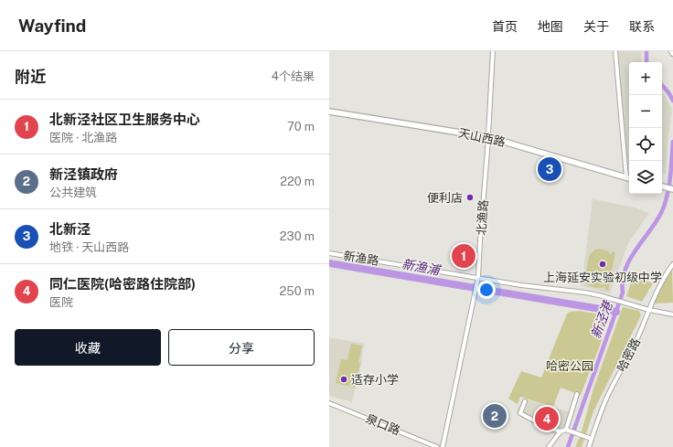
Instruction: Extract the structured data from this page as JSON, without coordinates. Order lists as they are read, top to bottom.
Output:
{
  "streets": {
    "main road": ["天山西路"],
    "street": [
      "北渔路",
      "新渔路",
      "哈密路",
      "泉口路"
    ]
  },
  "crossings": [
    ["天山西路", "北渔路"],
    ["北渔路", "新渔路"],
    ["新渔路", "哈密路"]
  ],
  "water": ["新渔浦", "新泾港"],
  "parks": ["哈密公园"],
  "places": ["便利店", "上海延安实验初级中学", "适存小学"],
  "page": {
    "header": "Wayfind",
    "nav": [
      "首页",
      "地图",
      "关于",
      "联系"
    ],
    "heading": ["附近", "4个结果"],
    "map_buttons": ["+", "−"],
    "list": [
      {
        "mark": "1",
        "name": "北新泾社区卫生服务中心",
        "note": "医院 · 北渔路",
        "value": "70 m"
      },
      {
        "mark": "2",
        "name": "新泾镇政府",
        "note": "公共建筑",
        "value": "220 m"
      },
      {
        "mark": "3",
        "name": "北新泾",
        "note": "地铁 · 天山西路",
        "value": "230 m"
      },
      {
        "mark": "4",
        "name": "同仁医院(哈密路住院部)",
        "note": "医院",
        "value": "250 m"
      }
    ],
    "pins": [
      "3",
      "1",
      "2",
      "4"
    ],
    "buttons": ["收藏", "分享"]
  }
}
